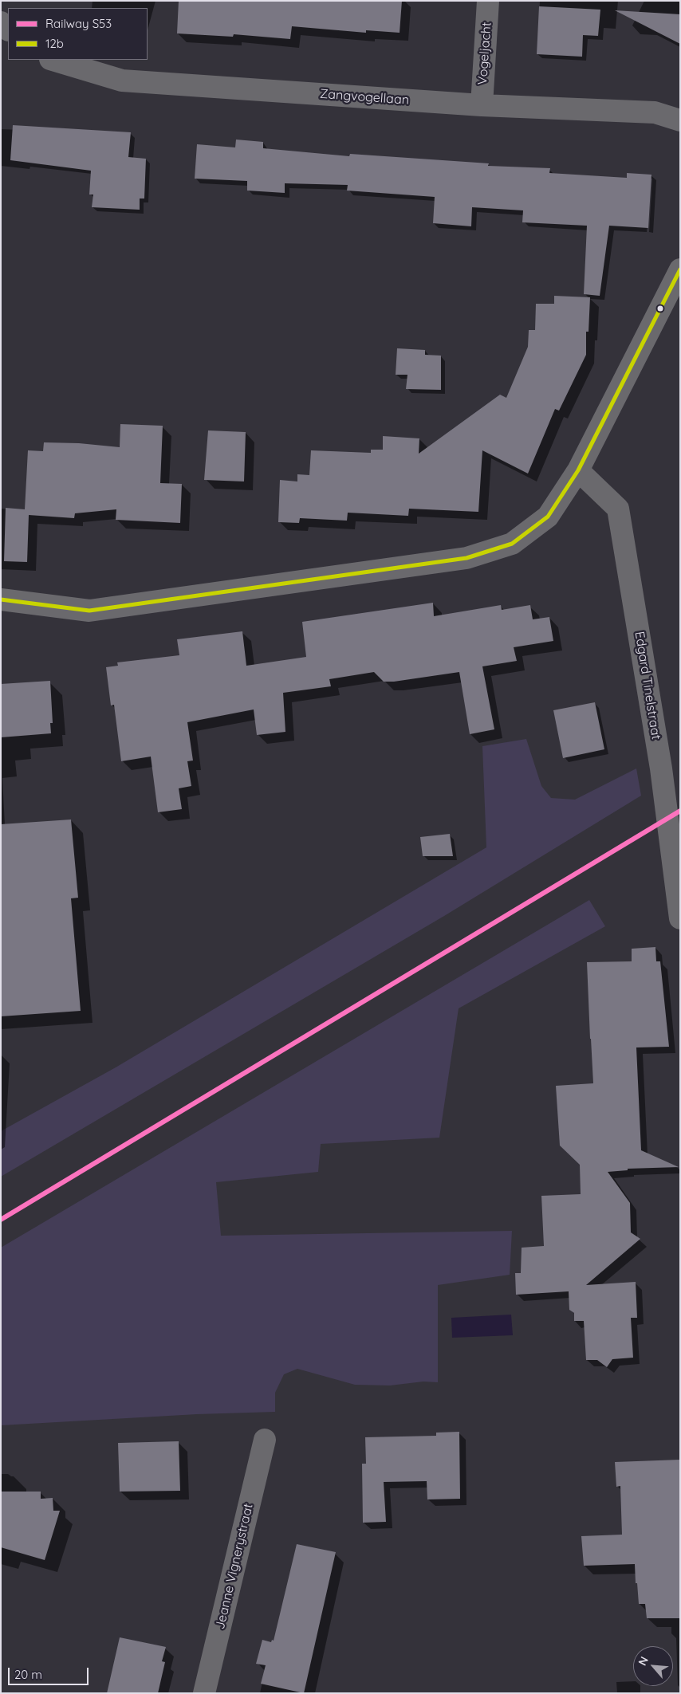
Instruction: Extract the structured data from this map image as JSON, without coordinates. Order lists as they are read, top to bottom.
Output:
{
  "streets": {
    "street": [
      "Vogeljacht",
      "Zangvogellaan",
      "Edgard Tinelstraat",
      "Jeanne Vignerystraat"
    ]
  },
  "crossings": [
    ["Vogeljacht", "Zangvogellaan"]
  ],
  "lines": ["transit line 12b", "rail line S53"],
  "legend": ["Railway S53", "12b"],
  "scale_bar": "20 m",
  "north": "top left"
}
